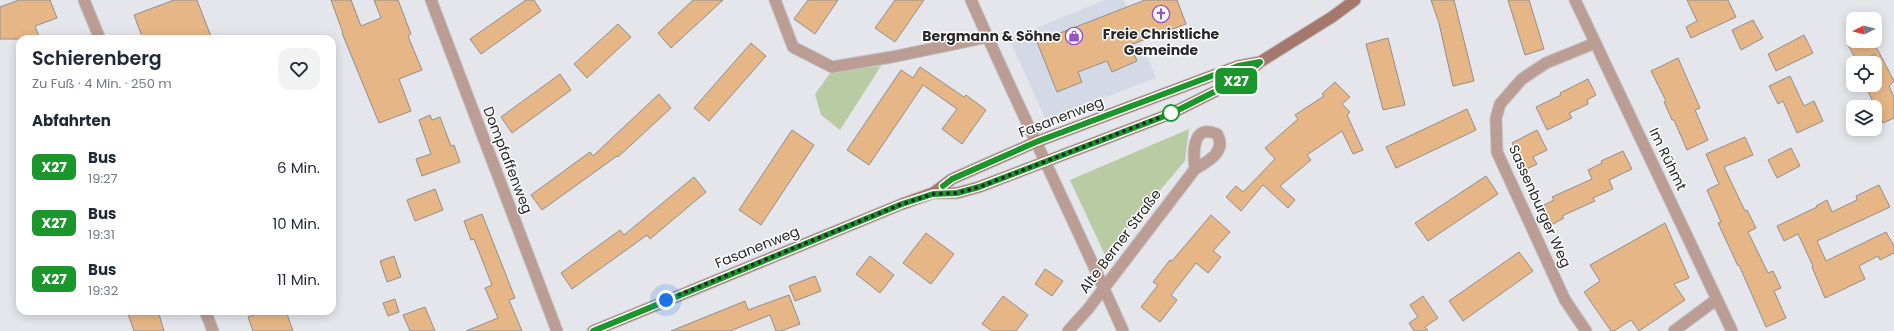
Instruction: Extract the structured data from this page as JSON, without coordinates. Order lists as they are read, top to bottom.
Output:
{
  "streets": {
    "main road": ["Fasanenweg"],
    "street": [
      "Im Rühmt",
      "Dompfaffenweg",
      "Sassenburger Weg",
      "Alte Berner Straße"
    ]
  },
  "crossings": [
    ["Im Rühmt", "Sassenburger Weg"]
  ],
  "places": {
    "church": ["Freie Christliche Gemeinde"],
    "shop": ["Bergmann & Söhne"]
  },
  "lines": ["bus line X27"],
  "north": "left",
  "page": {
    "on_map": "X27",
    "heading": [
      ["Schierenberg", "Zu Fuß · 4 Min. · 250 m"],
      "Abfahrten"
    ],
    "list": [
      {
        "mark": "X27",
        "name": "Bus",
        "note": "19:27",
        "value": "6 Min."
      },
      {
        "mark": "X27",
        "name": "Bus",
        "note": "19:31",
        "value": "10 Min."
      },
      {
        "mark": "X27",
        "name": "Bus",
        "note": "19:32",
        "value": "11 Min."
      }
    ]
  }
}
